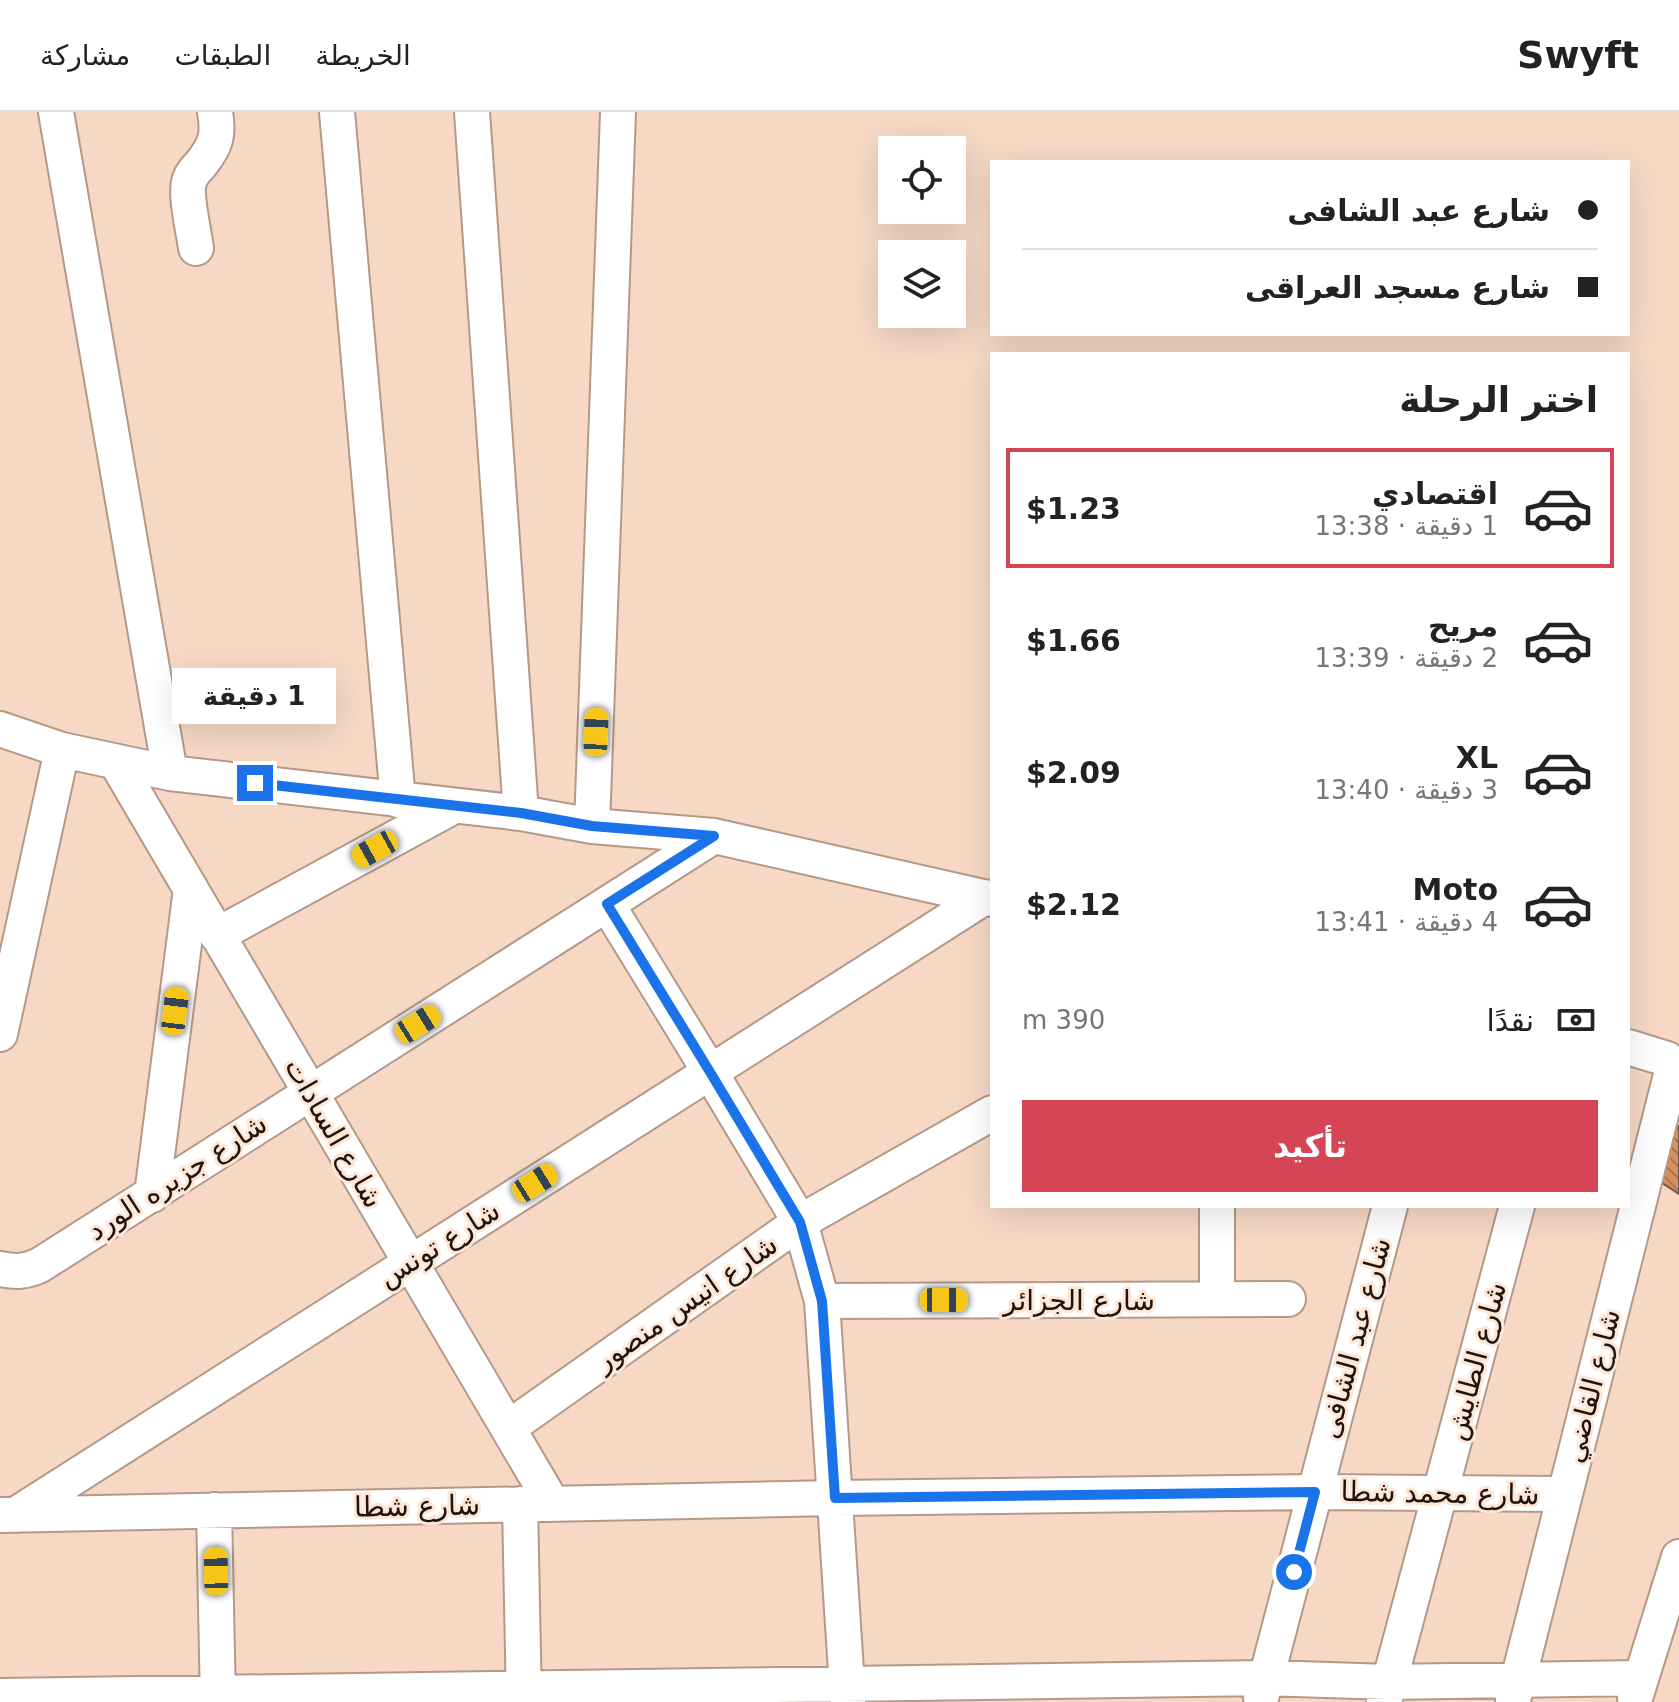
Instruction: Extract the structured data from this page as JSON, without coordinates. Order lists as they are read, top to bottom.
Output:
{
  "streets": {
    "street": [
      "شارع السادات",
      "شارع جزيره الورد",
      "شارع تونس",
      "شارع الجزائر",
      "شارع انيس منصور",
      "شارع عبد الشافى",
      "شارع الطايش",
      "شارع القاضي",
      "شارع محمد شطا",
      "شارع شطا"
    ]
  },
  "crossings": [
    ["شارع السادات", "شارع جزيره الورد"],
    ["شارع السادات", "شارع تونس"],
    ["شارع السادات", "شارع انيس منصور"],
    ["شارع السادات", "شارع شطا"],
    ["شارع تونس", "شارع شطا"],
    ["شارع عبد الشافى", "شارع محمد شطا"],
    ["شارع الطايش", "شارع محمد شطا"],
    ["شارع القاضي", "شارع محمد شطا"],
    ["شارع محمد شطا", "شارع شطا"]
  ],
  "page": {
    "header": "Swyft",
    "nav": ["الخريطة", "الطبقات", "مشاركة"],
    "banner": ["شارع عبد الشافى", "شارع مسجد العراقى"],
    "heading": "اختر الرحلة",
    "list": [
      {
        "name": "اقتصادي",
        "note": "1 دقيقة · 13:38",
        "value": "$1.23"
      },
      {
        "name": "مريح",
        "note": "2 دقيقة · 13:39",
        "value": "$1.66"
      },
      {
        "name": "XL",
        "note": "3 دقيقة · 13:40",
        "value": "$2.09"
      },
      {
        "name": "Moto",
        "note": "4 دقيقة · 13:41",
        "value": "$2.12"
      }
    ],
    "bubble": "1 دقيقة",
    "pay": ["نقدًا", "390 m"],
    "buttons": "تأكيد"
  }
}
